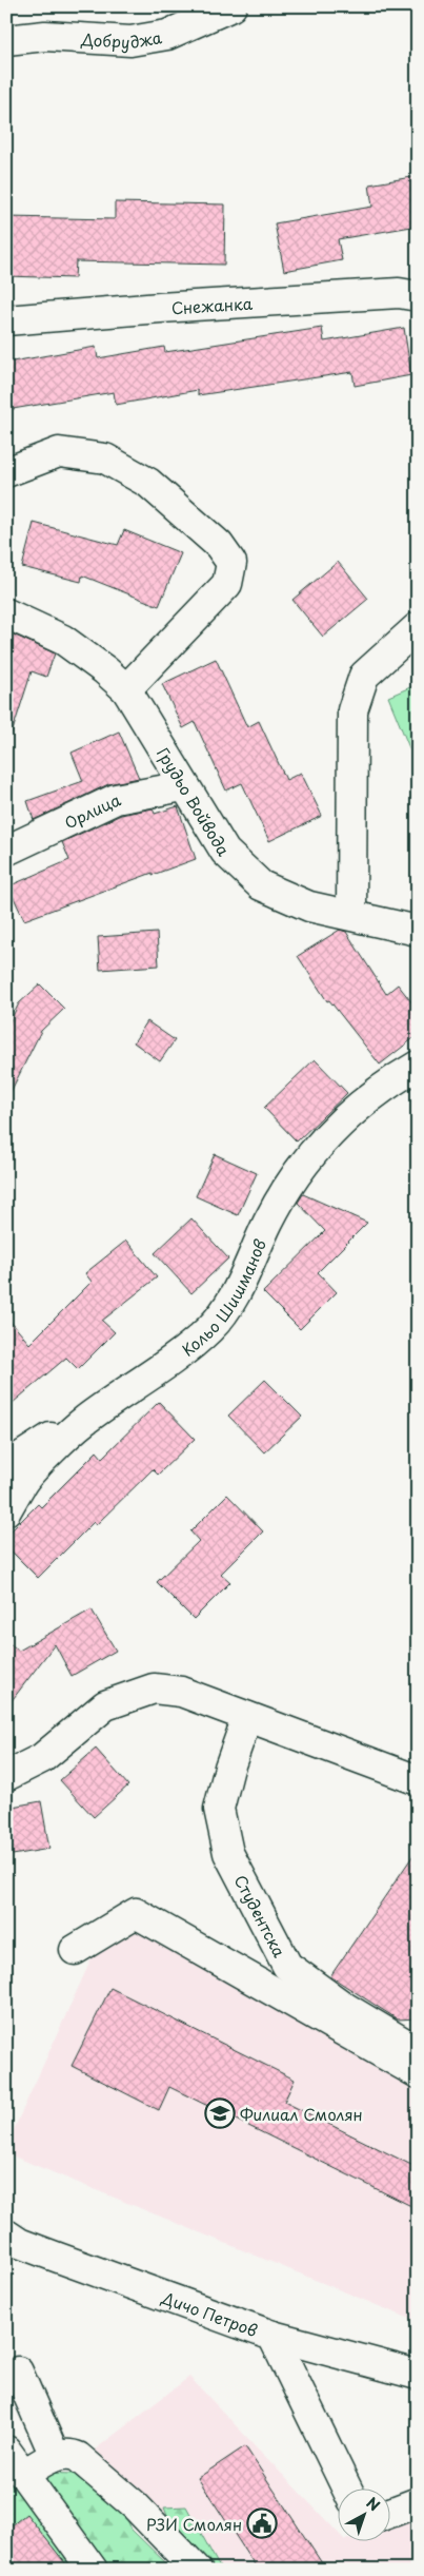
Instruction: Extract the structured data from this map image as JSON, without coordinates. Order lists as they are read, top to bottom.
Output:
{
  "streets": {
    "street": [
      "Добруджа",
      "Снежанка",
      "Грудьо Войвода",
      "Орлица",
      "Кольо Шишманов",
      "Студентска",
      "Дичо Петров"
    ]
  },
  "crossings": [
    ["Грудьо Войвода", "Орлица"]
  ],
  "places": {
    "school or university": ["Филиал Смолян"],
    "public building": ["РЗИ Смолян"]
  },
  "north": "top right"
}
